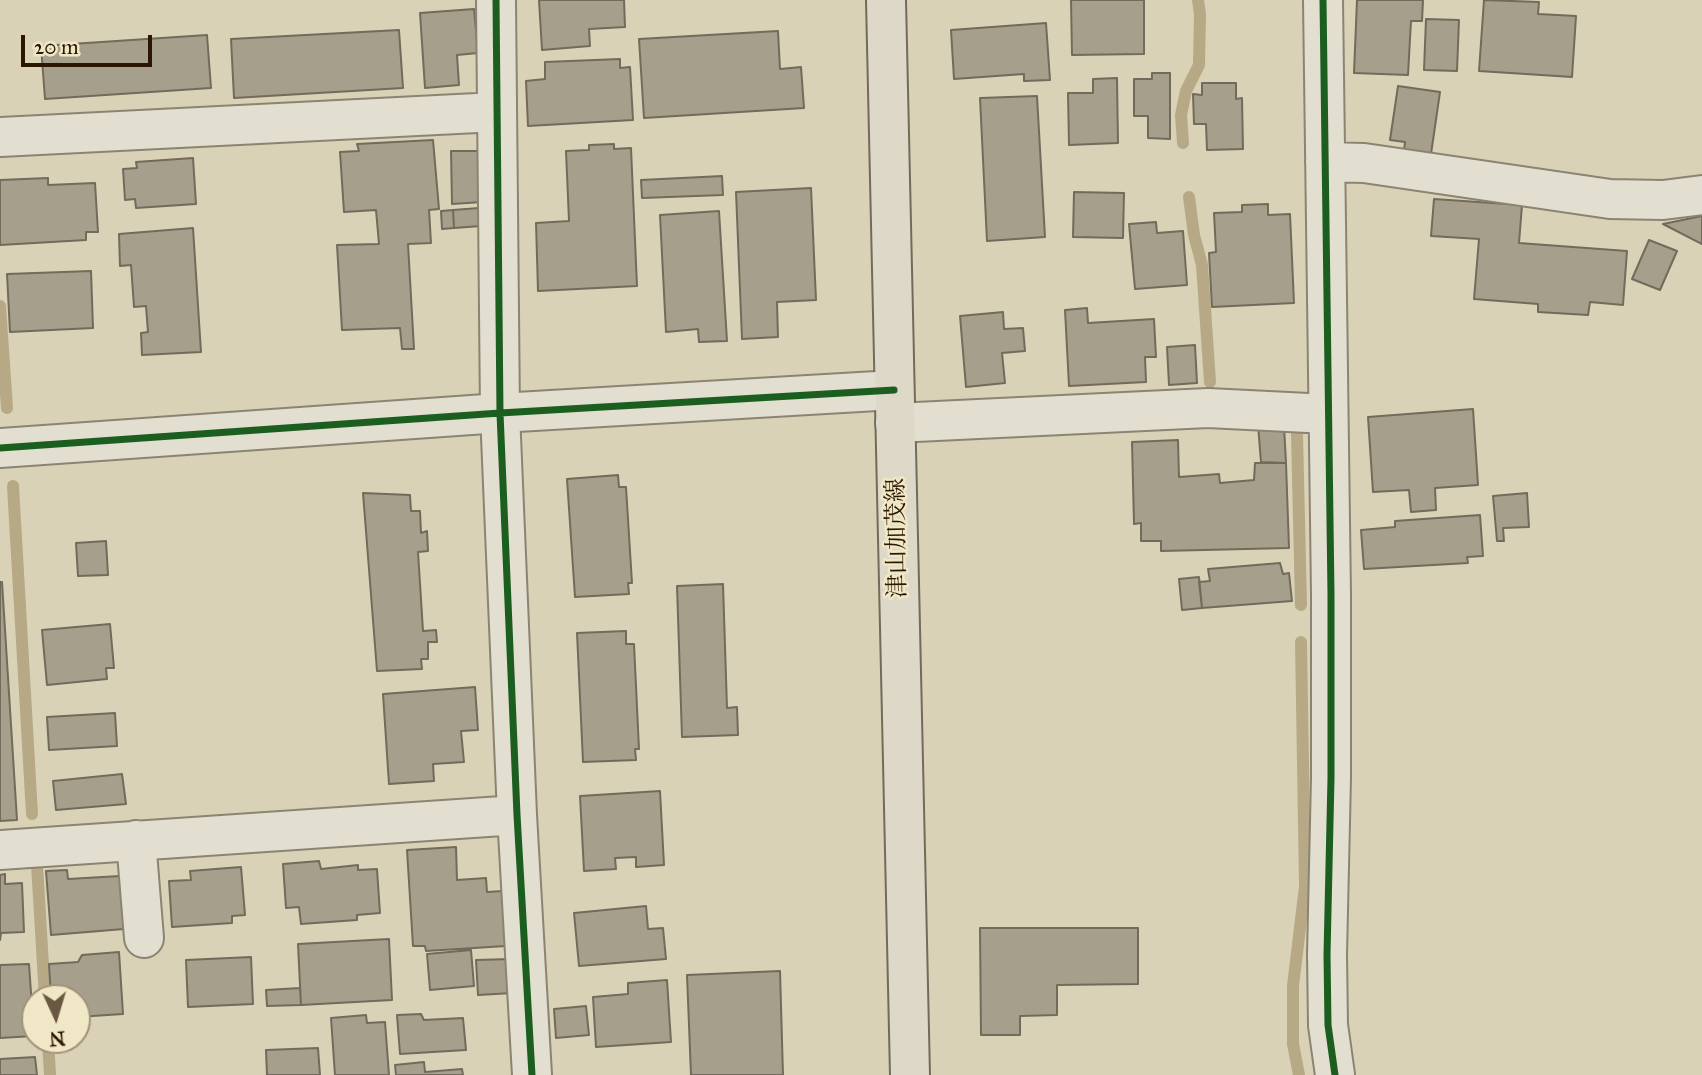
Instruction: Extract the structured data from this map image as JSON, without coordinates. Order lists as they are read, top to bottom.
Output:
{
  "streets": {
    "main road": ["津山加茂線"]
  },
  "scale_bar": "20 m",
  "north": "bottom"
}
